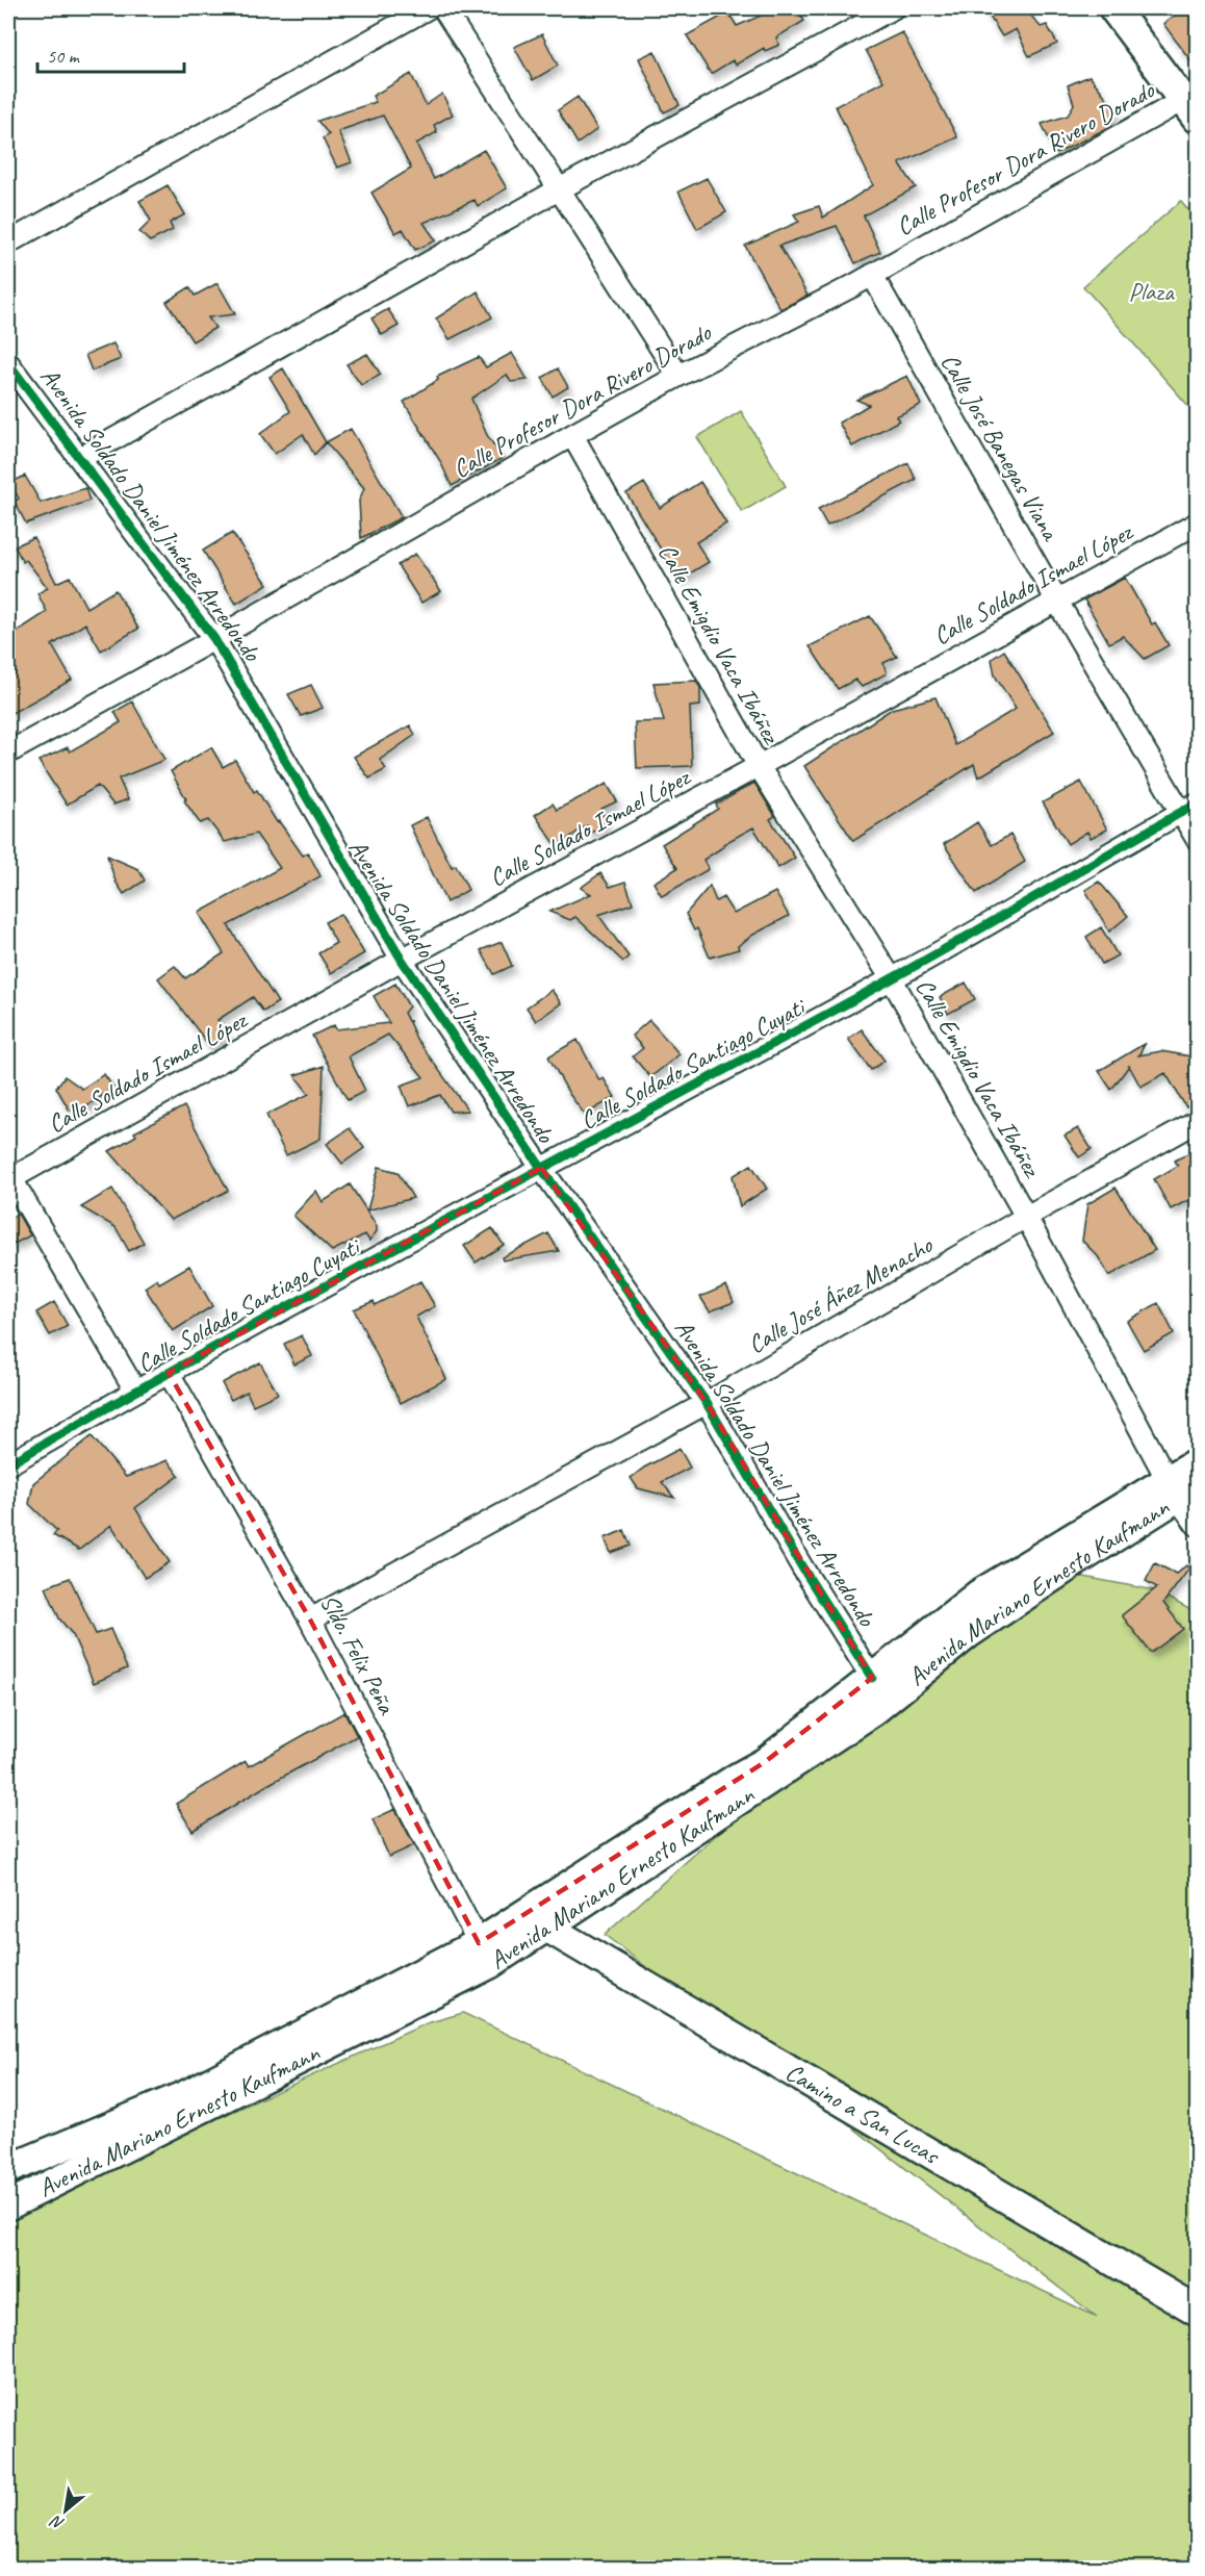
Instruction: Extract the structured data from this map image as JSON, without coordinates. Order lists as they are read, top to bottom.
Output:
{
  "streets": {
    "main road": ["Avenida Mariano Ernesto Kaufmann", "Camino a San Lucas"],
    "street": [
      "Calle Profesor Dora Rivero Dorado",
      "Calle José Banegas Viana",
      "Avenida Soldado Daniel Jiménez Arredondo",
      "Calle Soldado Ismael López",
      "Calle Emigdio Vaca Ibáñez",
      "Calle Soldado Santiago Cuyati",
      "Calle José Áñez Menacho",
      "Sldo. Felix Peña"
    ]
  },
  "crossings": [
    ["Calle Profesor Dora Rivero Dorado", "Calle José Banegas Viana"],
    ["Calle Profesor Dora Rivero Dorado", "Avenida Soldado Daniel Jiménez Arredondo"],
    ["Calle Profesor Dora Rivero Dorado", "Calle Emigdio Vaca Ibáñez"],
    ["Calle José Banegas Viana", "Calle Soldado Ismael López"],
    ["Calle José Banegas Viana", "Calle Soldado Santiago Cuyati"],
    ["Avenida Soldado Daniel Jiménez Arredondo", "Calle Soldado Ismael López"],
    ["Avenida Soldado Daniel Jiménez Arredondo", "Calle Soldado Santiago Cuyati"],
    ["Avenida Soldado Daniel Jiménez Arredondo", "Calle José Áñez Menacho"],
    ["Avenida Soldado Daniel Jiménez Arredondo", "Avenida Mariano Ernesto Kaufmann"],
    ["Calle Soldado Ismael López", "Calle Emigdio Vaca Ibáñez"],
    ["Calle Emigdio Vaca Ibáñez", "Calle Soldado Santiago Cuyati"],
    ["Calle Emigdio Vaca Ibáñez", "Calle José Áñez Menacho"],
    ["Calle Emigdio Vaca Ibáñez", "Avenida Mariano Ernesto Kaufmann"],
    ["Calle Soldado Santiago Cuyati", "Sldo. Felix Peña"],
    ["Calle José Áñez Menacho", "Sldo. Felix Peña"],
    ["Avenida Mariano Ernesto Kaufmann", "Sldo. Felix Peña"],
    ["Avenida Mariano Ernesto Kaufmann", "Camino a San Lucas"]
  ],
  "parks": ["Plaza"],
  "scale_bar": "50 m",
  "north": "bottom left"
}
